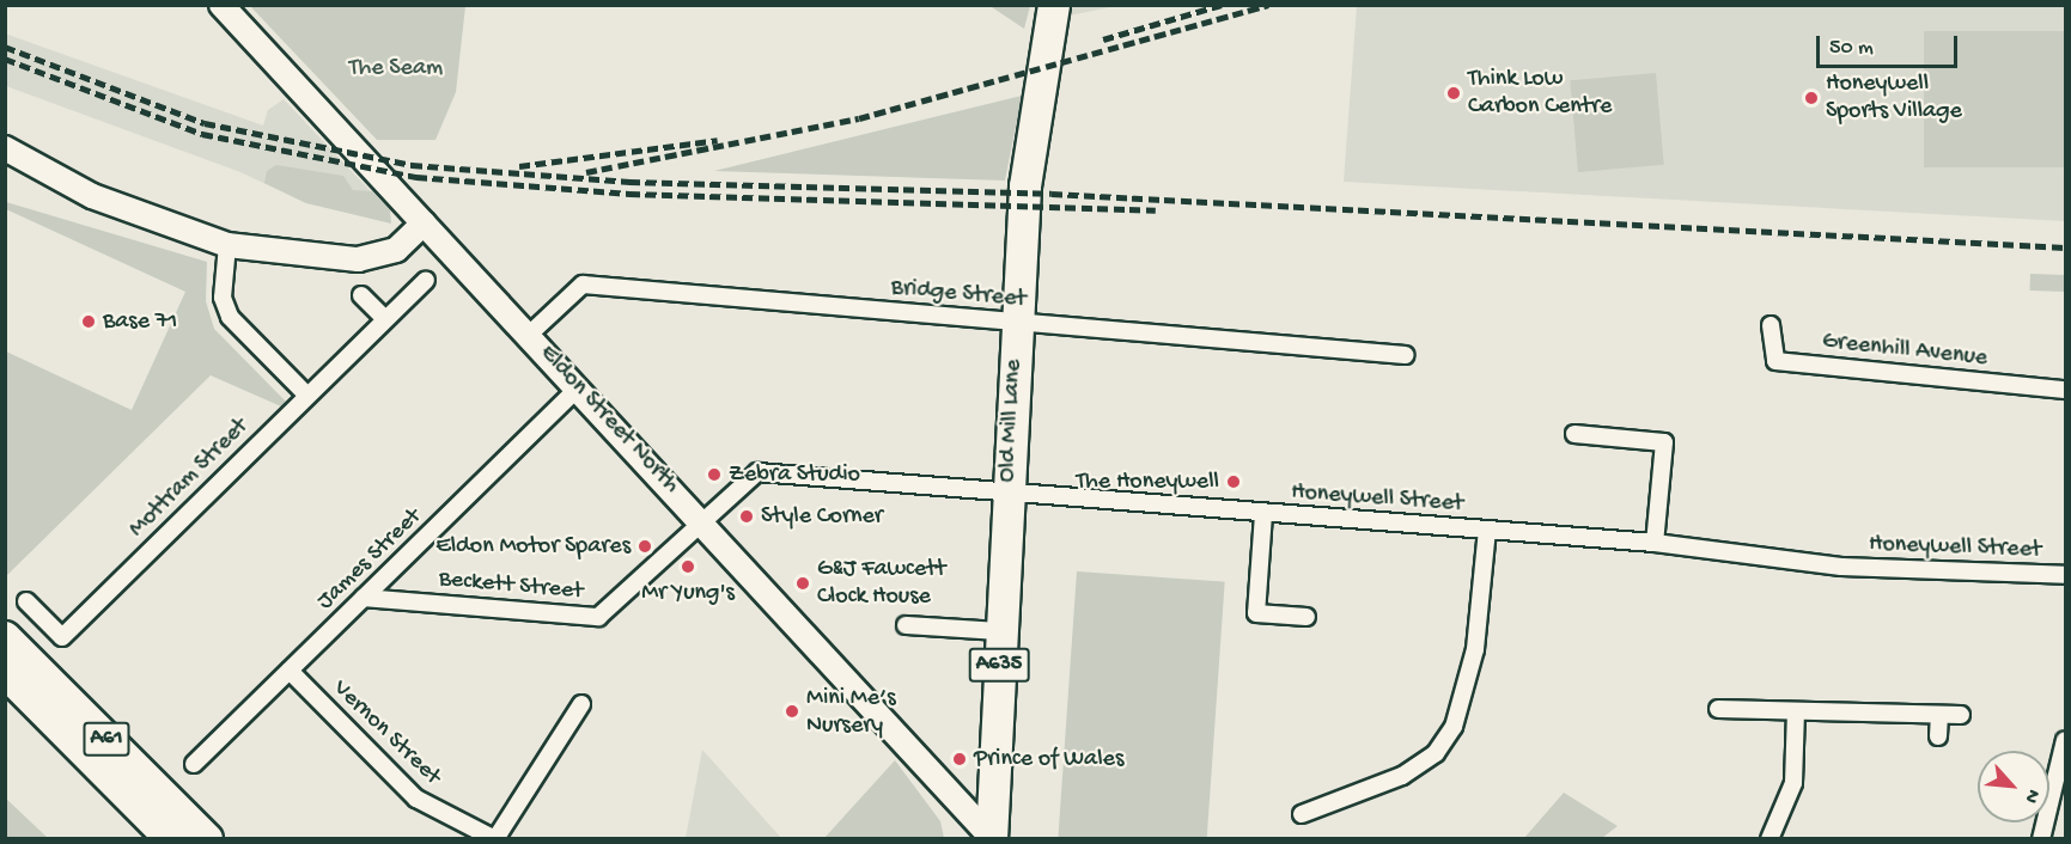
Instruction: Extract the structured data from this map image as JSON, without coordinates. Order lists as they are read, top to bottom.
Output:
{
  "streets": {
    "highway": ["Old Mill Lane", "A635", "A61"],
    "street": [
      "Bridge Street",
      "Greenhill Avenue",
      "Eldon Street North",
      "Mottram Street",
      "Honeywell Street",
      "James Street",
      "Beckett Street",
      "Vernon Street"
    ]
  },
  "crossings": [
    ["Bridge Street", "Eldon Street North"],
    ["Bridge Street", "Old Mill Lane"],
    ["Eldon Street North", "Old Mill Lane"],
    ["Eldon Street North", "Honeywell Street"],
    ["Eldon Street North", "James Street"],
    ["Eldon Street North", "Beckett Street"],
    ["Old Mill Lane", "Honeywell Street"],
    ["Honeywell Street", "Beckett Street"],
    ["James Street", "Beckett Street"],
    ["James Street", "Vernon Street"]
  ],
  "parks": ["The Seam"],
  "places": [
    "Think Low Carbon Centre",
    "Honeywell Sports Village",
    "Base 71",
    "Zebra Studio",
    "The Honeywell",
    "Style Corner",
    "Eldon Motor Spares",
    "Mr Yung's",
    "G&J Fawcett Clock House",
    "Mini Me’s Nursery",
    "Prince of Wales"
  ],
  "scale_bar": "50 m",
  "north": "bottom right"
}
